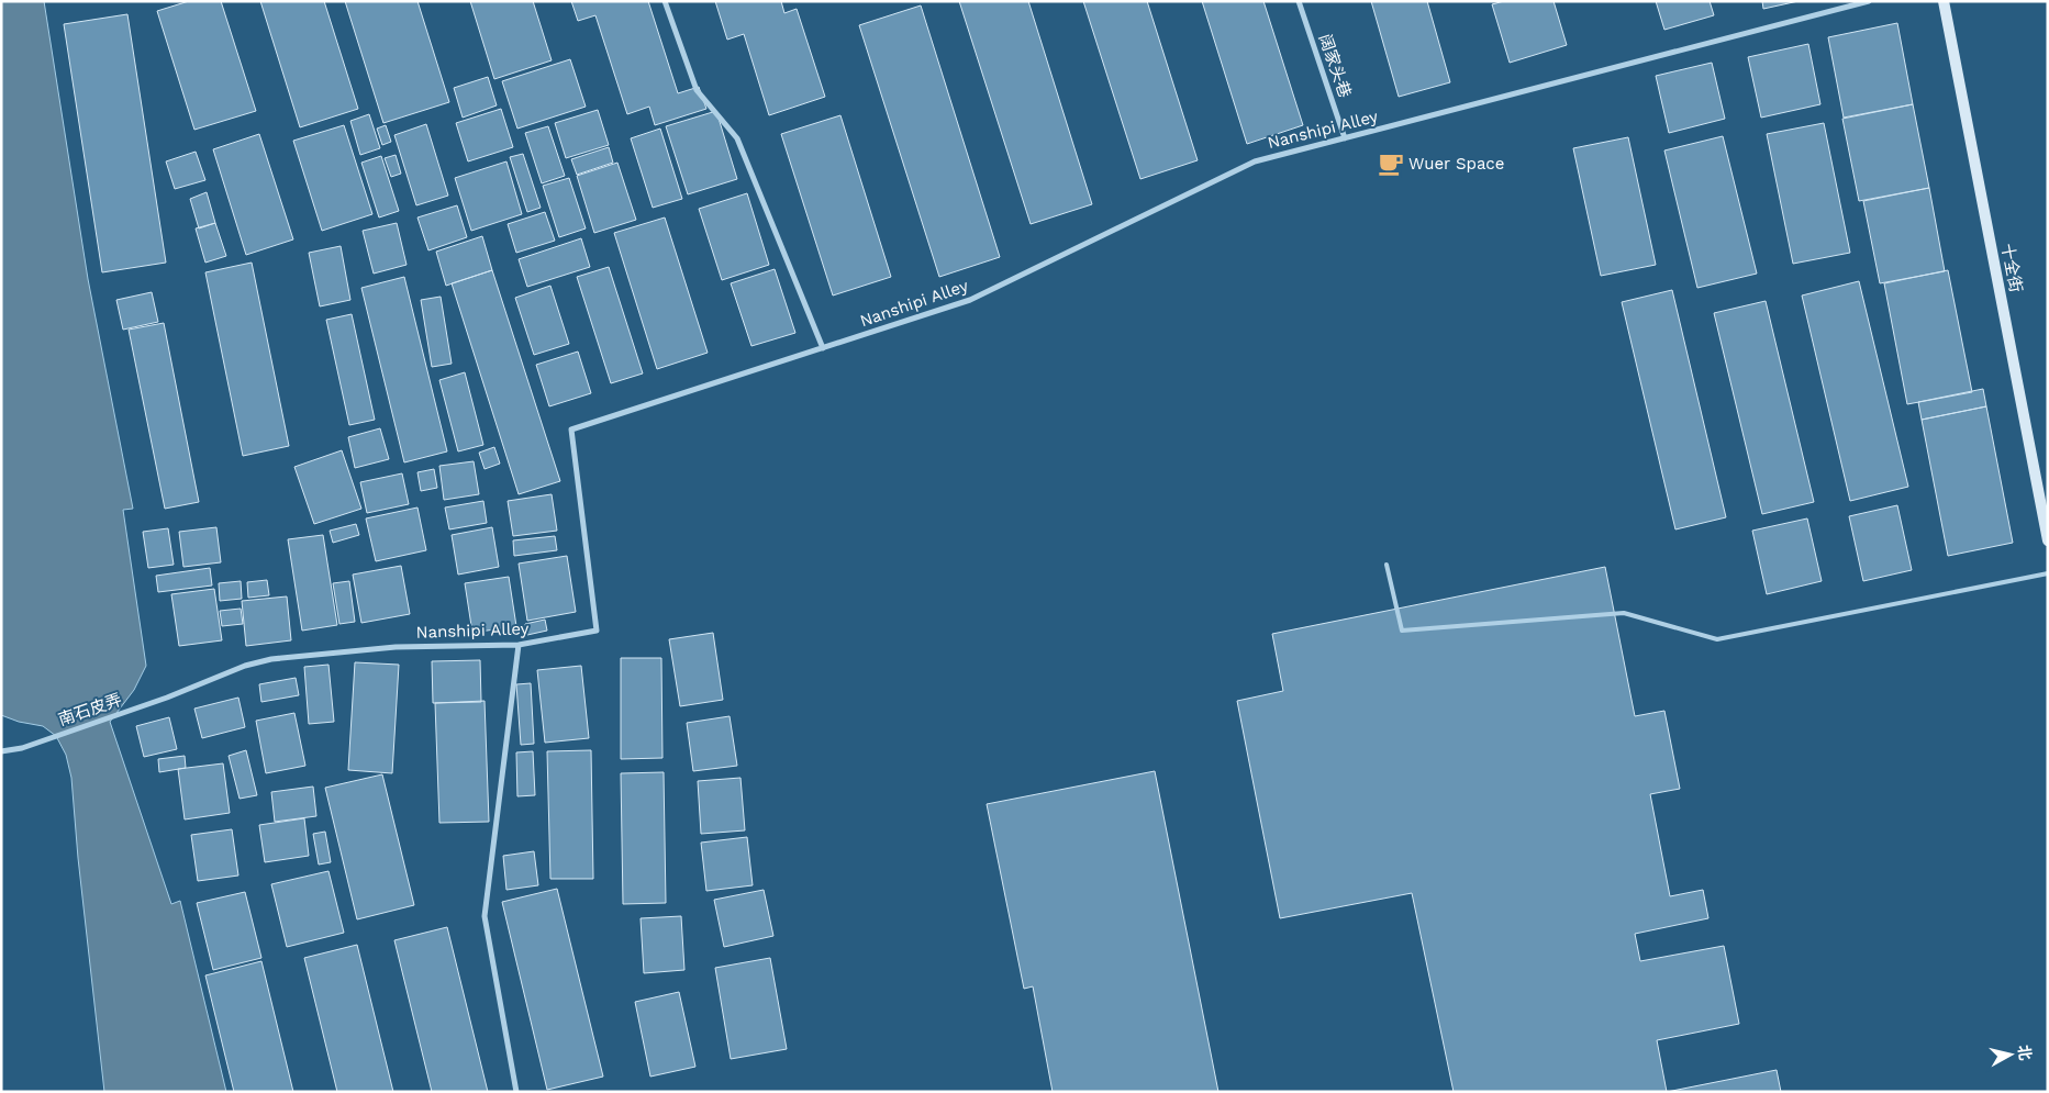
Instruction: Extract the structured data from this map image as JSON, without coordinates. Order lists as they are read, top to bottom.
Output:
{
  "streets": {
    "main road": ["十全街"],
    "street": ["阔家头巷", "Nanshipi Alley", "南石皮弄"]
  },
  "crossings": [
    ["阔家头巷", "Nanshipi Alley"],
    ["Nanshipi Alley", "南石皮弄"]
  ],
  "places": {
    "cafe": ["Wuer Space"]
  },
  "north": "right"
}
